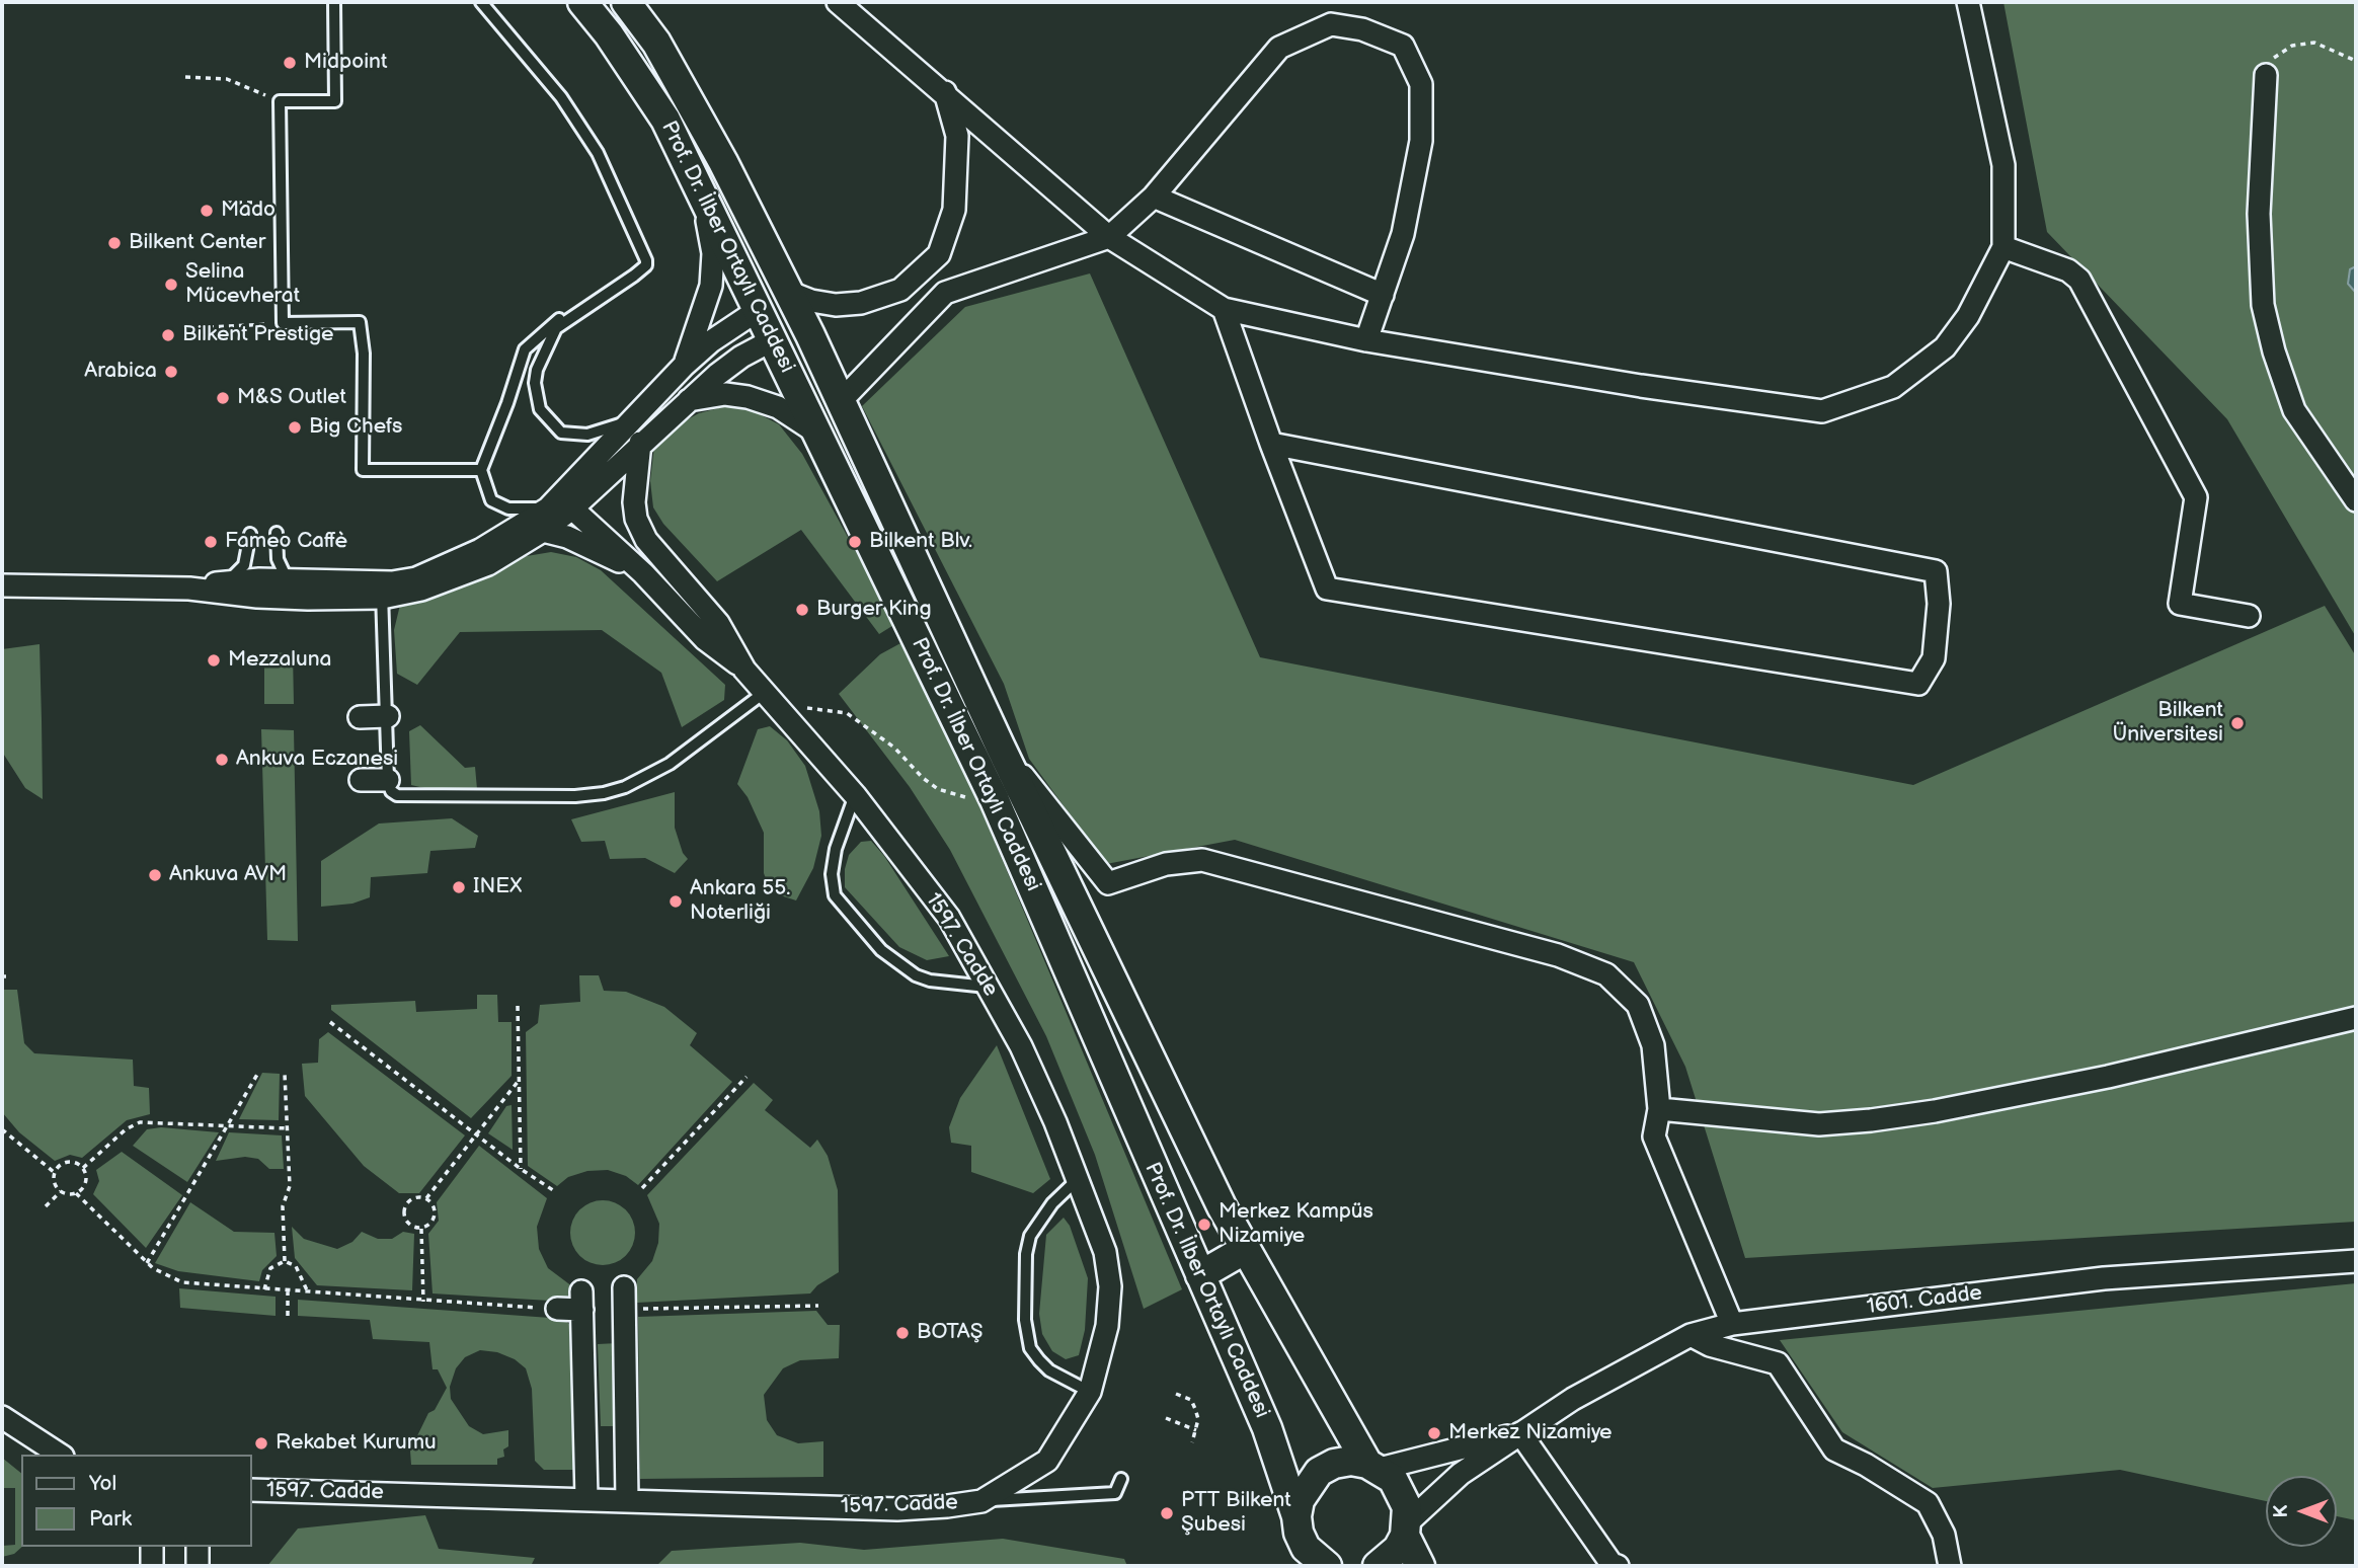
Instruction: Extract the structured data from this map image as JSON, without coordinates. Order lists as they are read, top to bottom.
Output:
{
  "streets": {
    "street": ["Prof. Dr. İlber Ortaylı Caddesi", "1597. Cadde", "1601. Cadde"]
  },
  "crossings": [
    ["Prof. Dr. İlber Ortaylı Caddesi", "1601. Cadde"]
  ],
  "places": [
    "Midpoint",
    "Mado",
    "Bilkent Center",
    "Selina Mücevherat",
    "Bilkent Prestige",
    "Arabica",
    "M&S Outlet",
    "Big Chefs",
    "Fameo Caffè",
    "Bilkent Blv.",
    "Burger King",
    "Mezzaluna",
    "Bilkent Üniversitesi",
    "Ankuva Eczanesi",
    "Ankuva AVM",
    "INEX",
    "Ankara 55. Noterliği",
    "Merkez Kampüs Nizamiye",
    "BOTAŞ",
    "Merkez Nizamiye",
    "Rekabet Kurumu",
    "PTT Bilkent Şubesi"
  ],
  "legend": ["Yol", "Park"],
  "north": "left"
}
